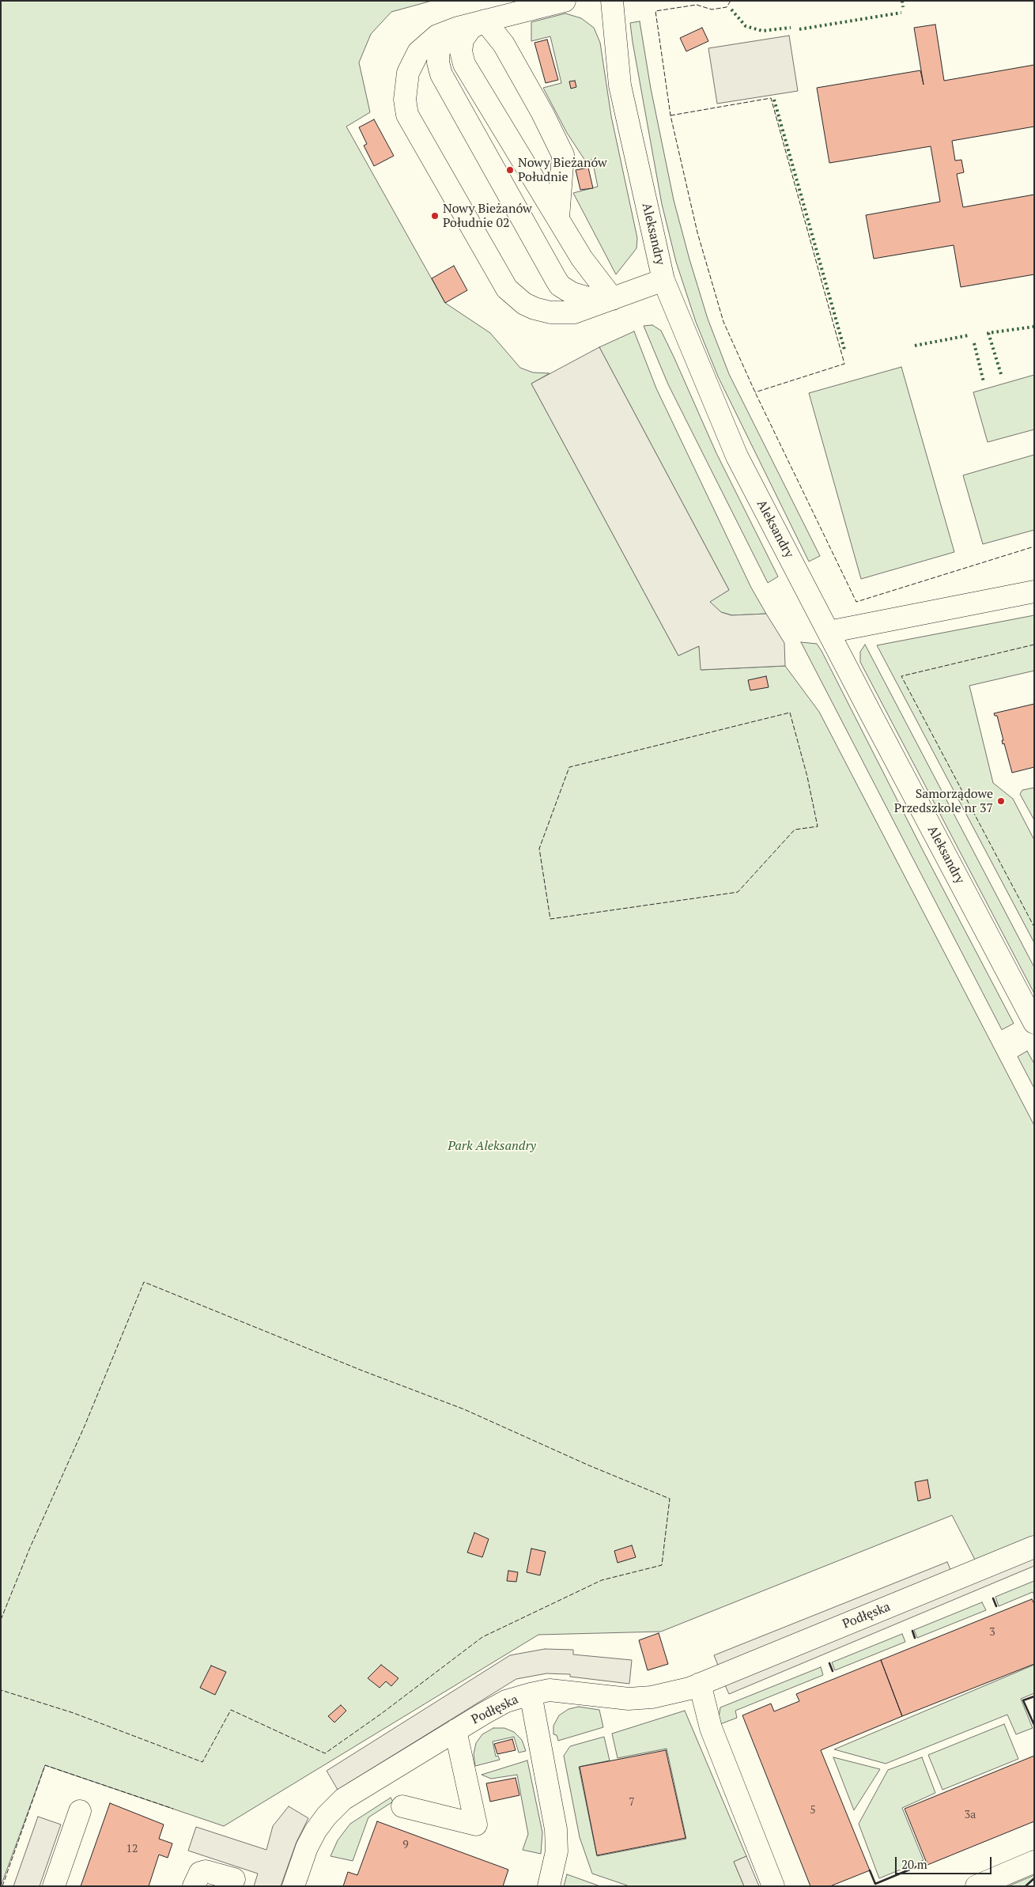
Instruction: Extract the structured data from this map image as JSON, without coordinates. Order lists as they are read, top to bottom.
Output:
{
  "streets": {
    "street": ["Aleksandry", "Podłęska"]
  },
  "parks": ["Park Aleksandry"],
  "places": ["Nowy Bieżanów Południe", "Nowy Bieżanów Południe 02", "Samorządowe Przedszkole nr 37"],
  "house_numbers": [
    "3",
    "7",
    "5",
    "3a",
    "9",
    "12"
  ],
  "scale_bar": "20 m"
}
